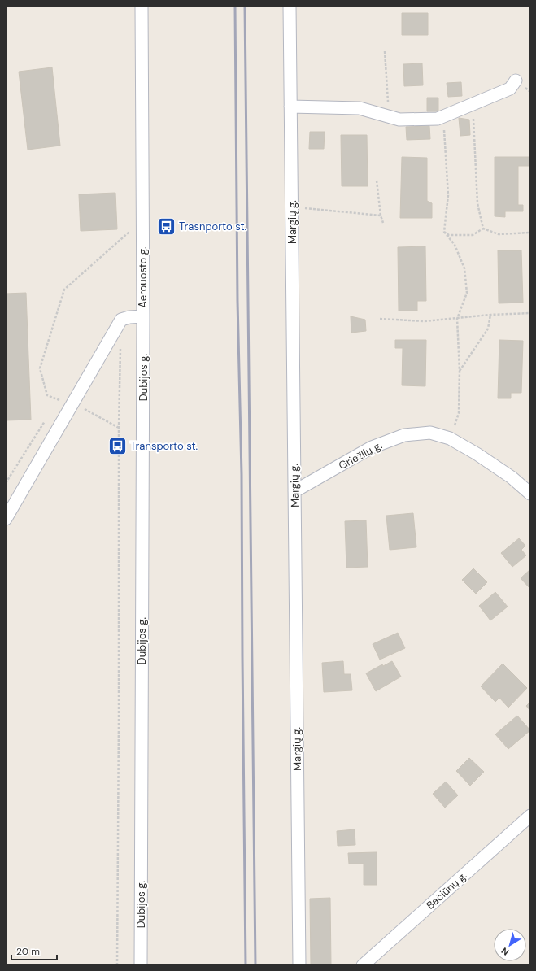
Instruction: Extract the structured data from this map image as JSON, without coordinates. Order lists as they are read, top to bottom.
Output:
{
  "streets": {
    "street": [
      "Margių g.",
      "Aerouosto g.",
      "Dubijos g.",
      "Griežlių g.",
      "Bačiūnų g."
    ]
  },
  "crossings": [
    ["Margių g.", "Griežlių g."],
    ["Aerouosto g.", "Dubijos g."]
  ],
  "places": {
    "bus stop": ["Trasnporto st.", "Transporto st."]
  },
  "scale_bar": "20 m",
  "north": "bottom left"
}
